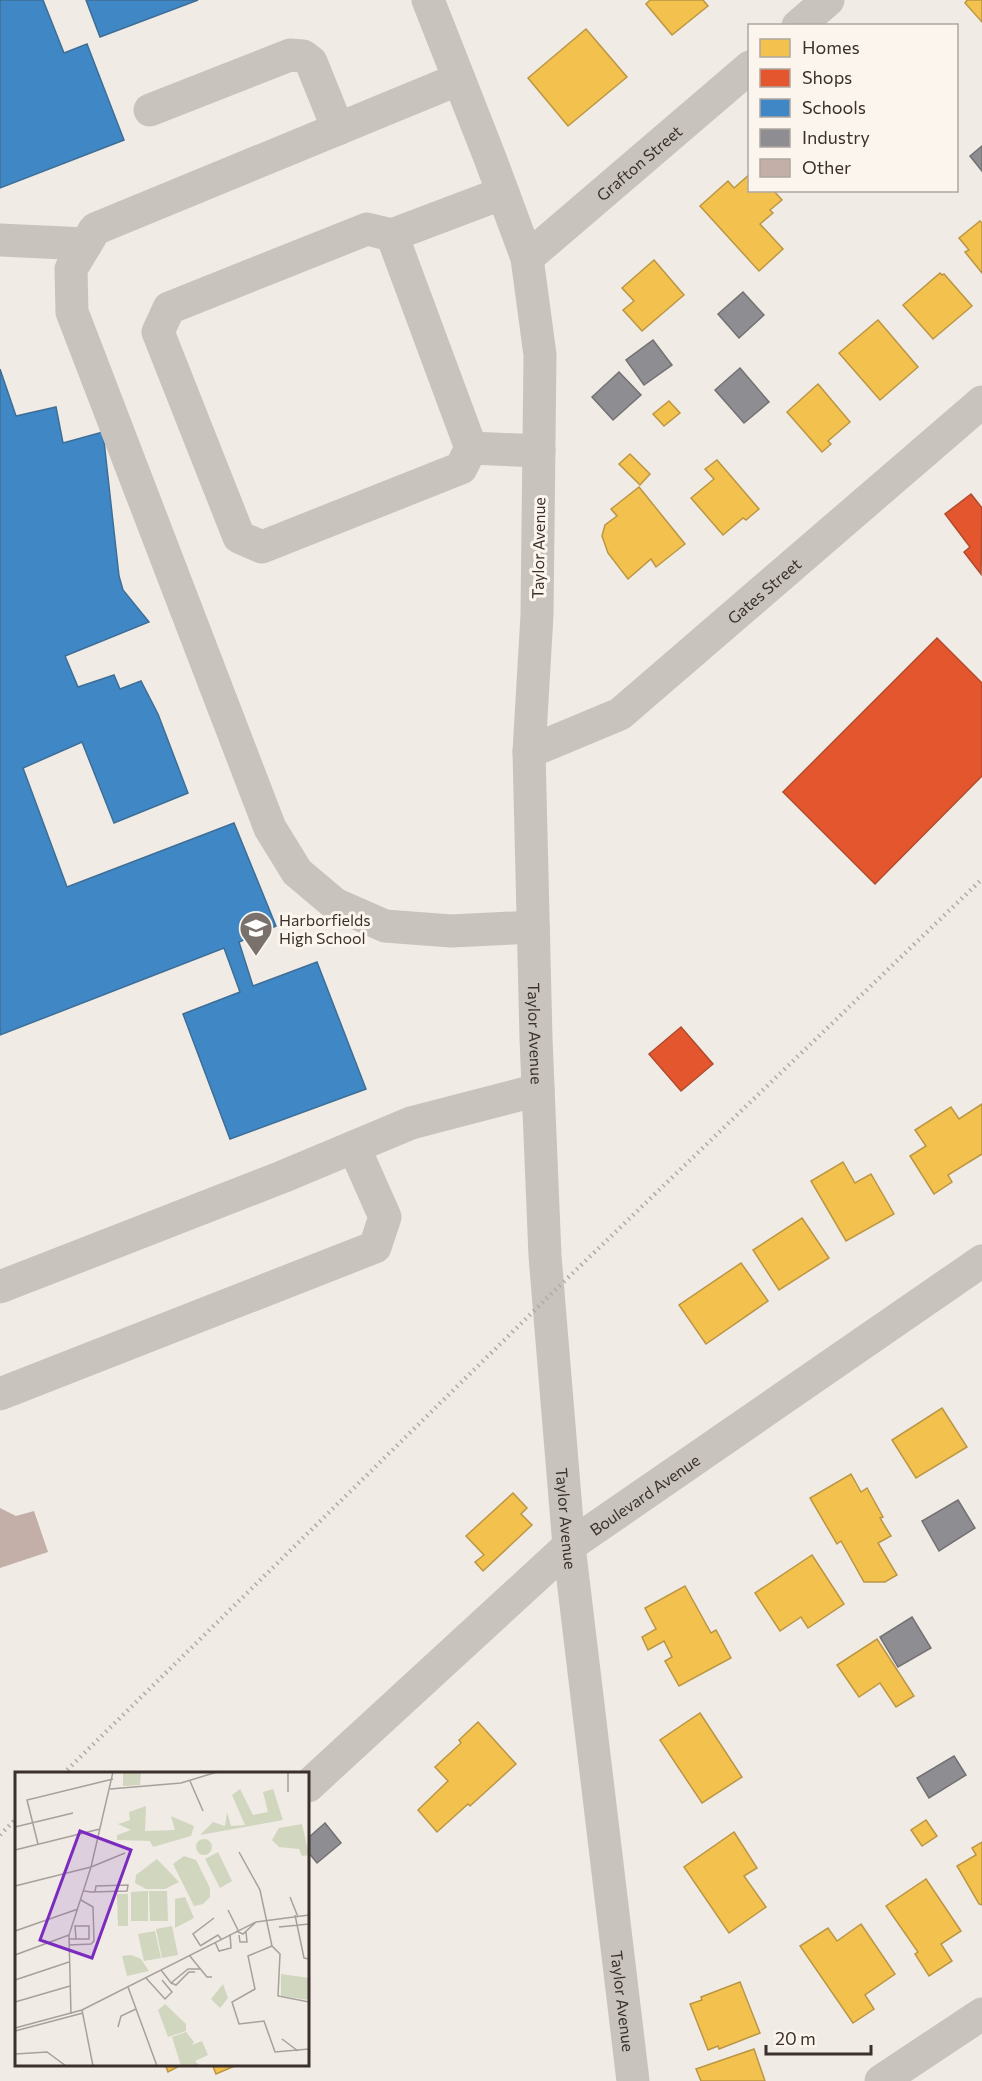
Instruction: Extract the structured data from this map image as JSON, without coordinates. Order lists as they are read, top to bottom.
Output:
{
  "streets": {
    "street": [
      "Grafton Street",
      "Taylor Avenue",
      "Gates Street",
      "Boulevard Avenue"
    ]
  },
  "crossings": [
    ["Grafton Street", "Taylor Avenue"],
    ["Taylor Avenue", "Gates Street"],
    ["Taylor Avenue", "Boulevard Avenue"]
  ],
  "places": {
    "school or university": ["Harborfields High School"]
  },
  "legend": [
    "Homes",
    "Shops",
    "Schools",
    "Industry",
    "Other"
  ],
  "scale_bar": "20 m"
}
